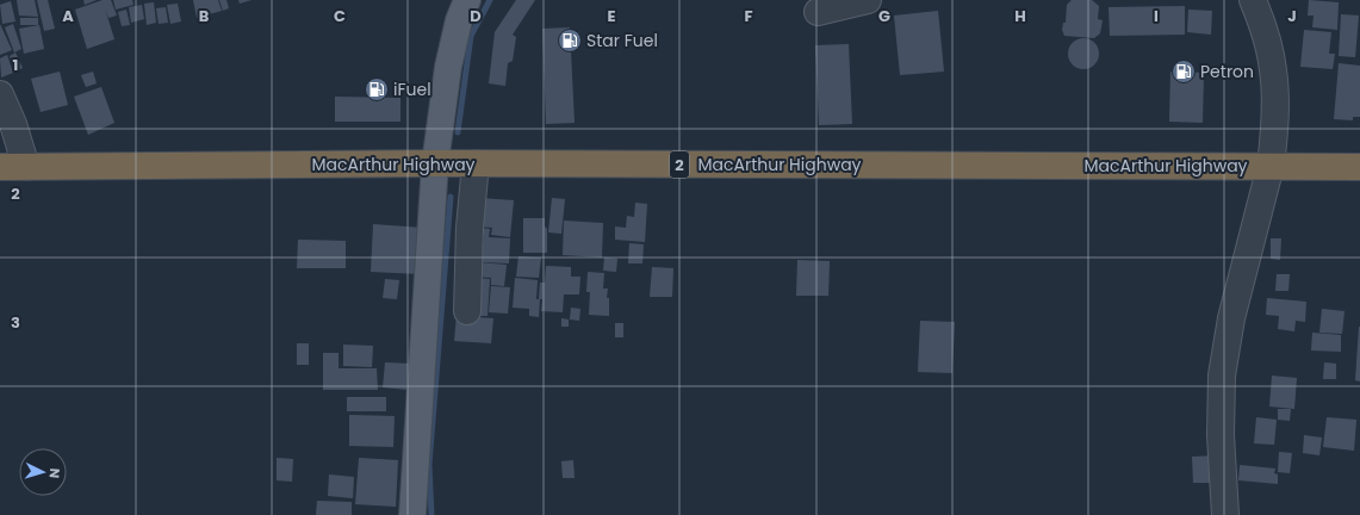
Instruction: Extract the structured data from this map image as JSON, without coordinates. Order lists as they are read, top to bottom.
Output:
{
  "streets": {
    "highway": ["MacArthur Highway", "2"]
  },
  "places": {
    "fuel station": ["Star Fuel", "Petron", "iFuel"]
  },
  "north": "right",
  "grid": {
    "columns": [
      "A",
      "B",
      "C",
      "D",
      "E",
      "F",
      "G",
      "H",
      "I",
      "J"
    ],
    "rows": ["1", "2", "3"]
  }
}
